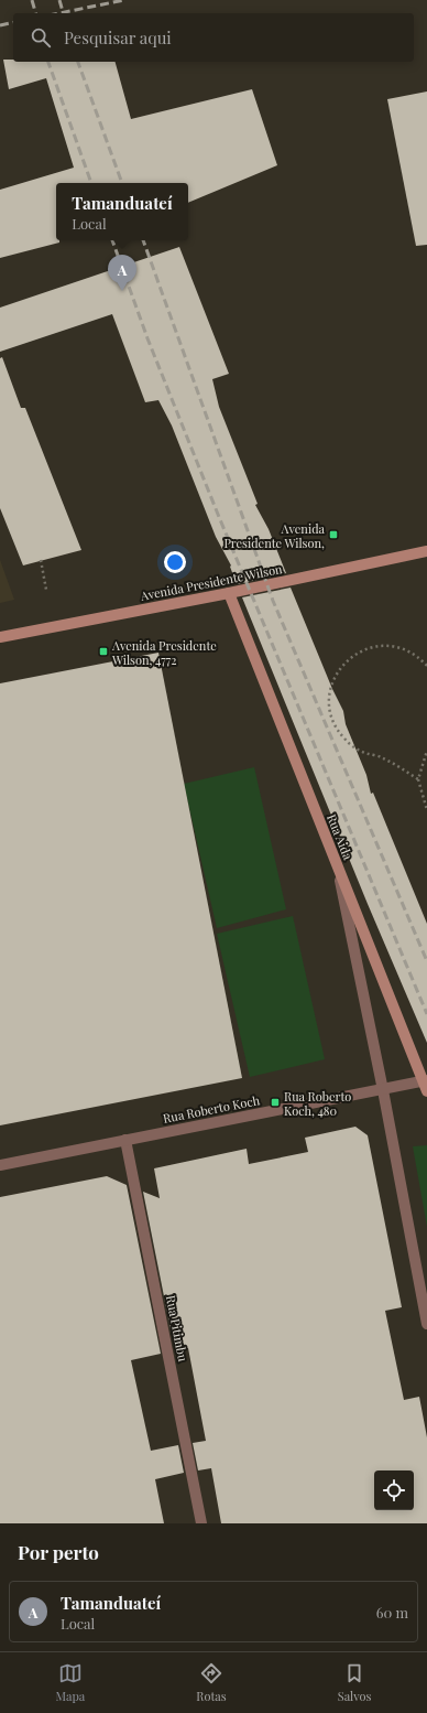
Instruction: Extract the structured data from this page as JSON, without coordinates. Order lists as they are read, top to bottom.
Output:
{
  "streets": {
    "street": [
      "Avenida Presidente Wilson",
      "Rua Aida",
      "Rua Roberto Koch",
      "Rua Pitimbu"
    ]
  },
  "crossings": [
    ["Avenida Presidente Wilson", "Rua Aida"],
    ["Rua Aida", "Rua Roberto Koch"],
    ["Rua Roberto Koch", "Rua Pitimbu"]
  ],
  "places": {
    "transit": ["Avenida Presidente Wilson,", "Avenida Presidente Wilson, 4772", "Rua Roberto Koch, 480"]
  },
  "page": {
    "search": "Pesquisar aqui",
    "popup": ["Tamanduateí", "Local"],
    "pins": "A",
    "heading": "Por perto",
    "list": [
      {
        "mark": "A",
        "name": "Tamanduateí",
        "note": "Local",
        "value": "60 m"
      }
    ],
    "nav": ["Mapa", "Rotas", "Salvos"]
  }
}
